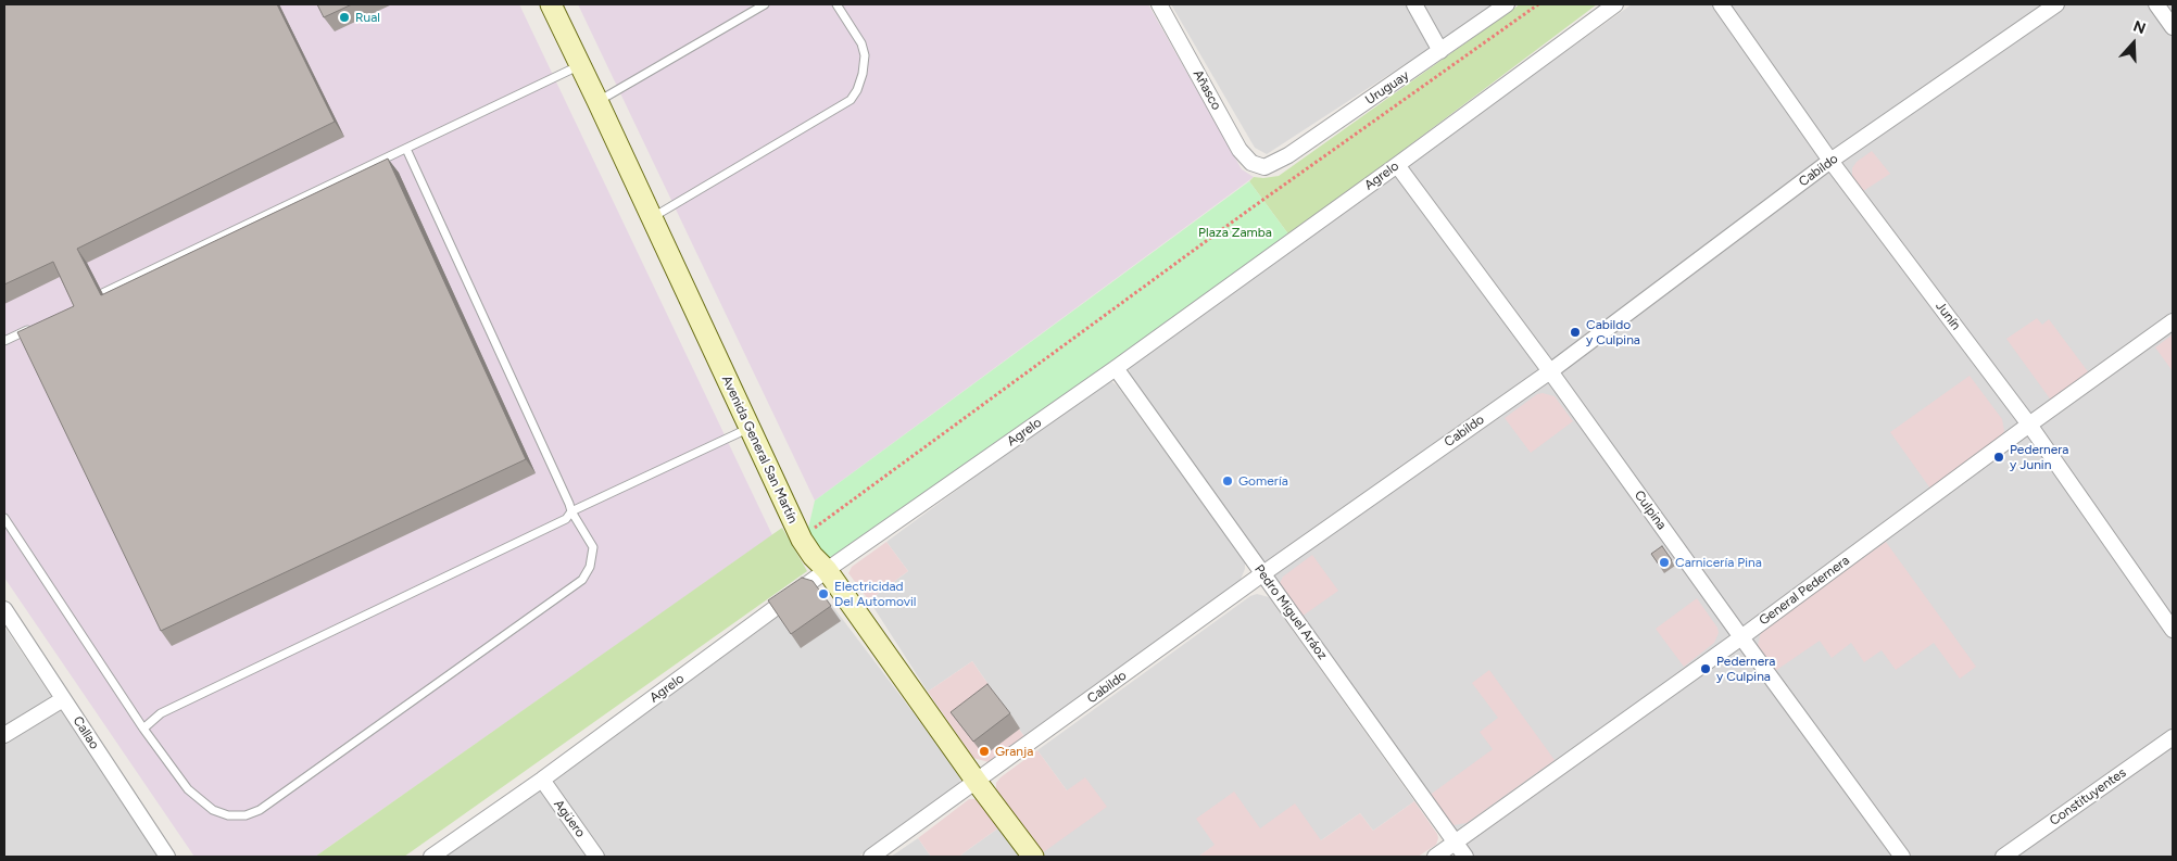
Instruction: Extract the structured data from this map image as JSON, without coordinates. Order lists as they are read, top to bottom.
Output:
{
  "streets": {
    "street": [
      "Uruguay",
      "Añasco",
      "Cabildo",
      "Agrelo",
      "Junín",
      "Avenida General San Martín",
      "Culpina",
      "General Pedernera",
      "Pedro Miguel Aráoz",
      "Callao",
      "Constituyentes",
      "Agüero"
    ]
  },
  "crossings": [
    ["Uruguay", "Añasco"],
    ["Cabildo", "Junín"],
    ["Cabildo", "Avenida General San Martín"],
    ["Cabildo", "Culpina"],
    ["Cabildo", "Pedro Miguel Aráoz"],
    ["Agrelo", "Avenida General San Martín"],
    ["Agrelo", "Culpina"],
    ["Agrelo", "Pedro Miguel Aráoz"],
    ["Agrelo", "Agüero"],
    ["Junín", "General Pedernera"],
    ["Culpina", "General Pedernera"],
    ["General Pedernera", "Pedro Miguel Aráoz"]
  ],
  "parks": ["Plaza Zamba"],
  "places": [
    "Rual",
    "Cabildo y Culpina",
    "Pedernera y Junin",
    "Gomería",
    "Carnicería Pina",
    "Electricidad Del Automovil",
    "Pedernera y Culpina",
    "Granja"
  ],
  "north": "top"
}
